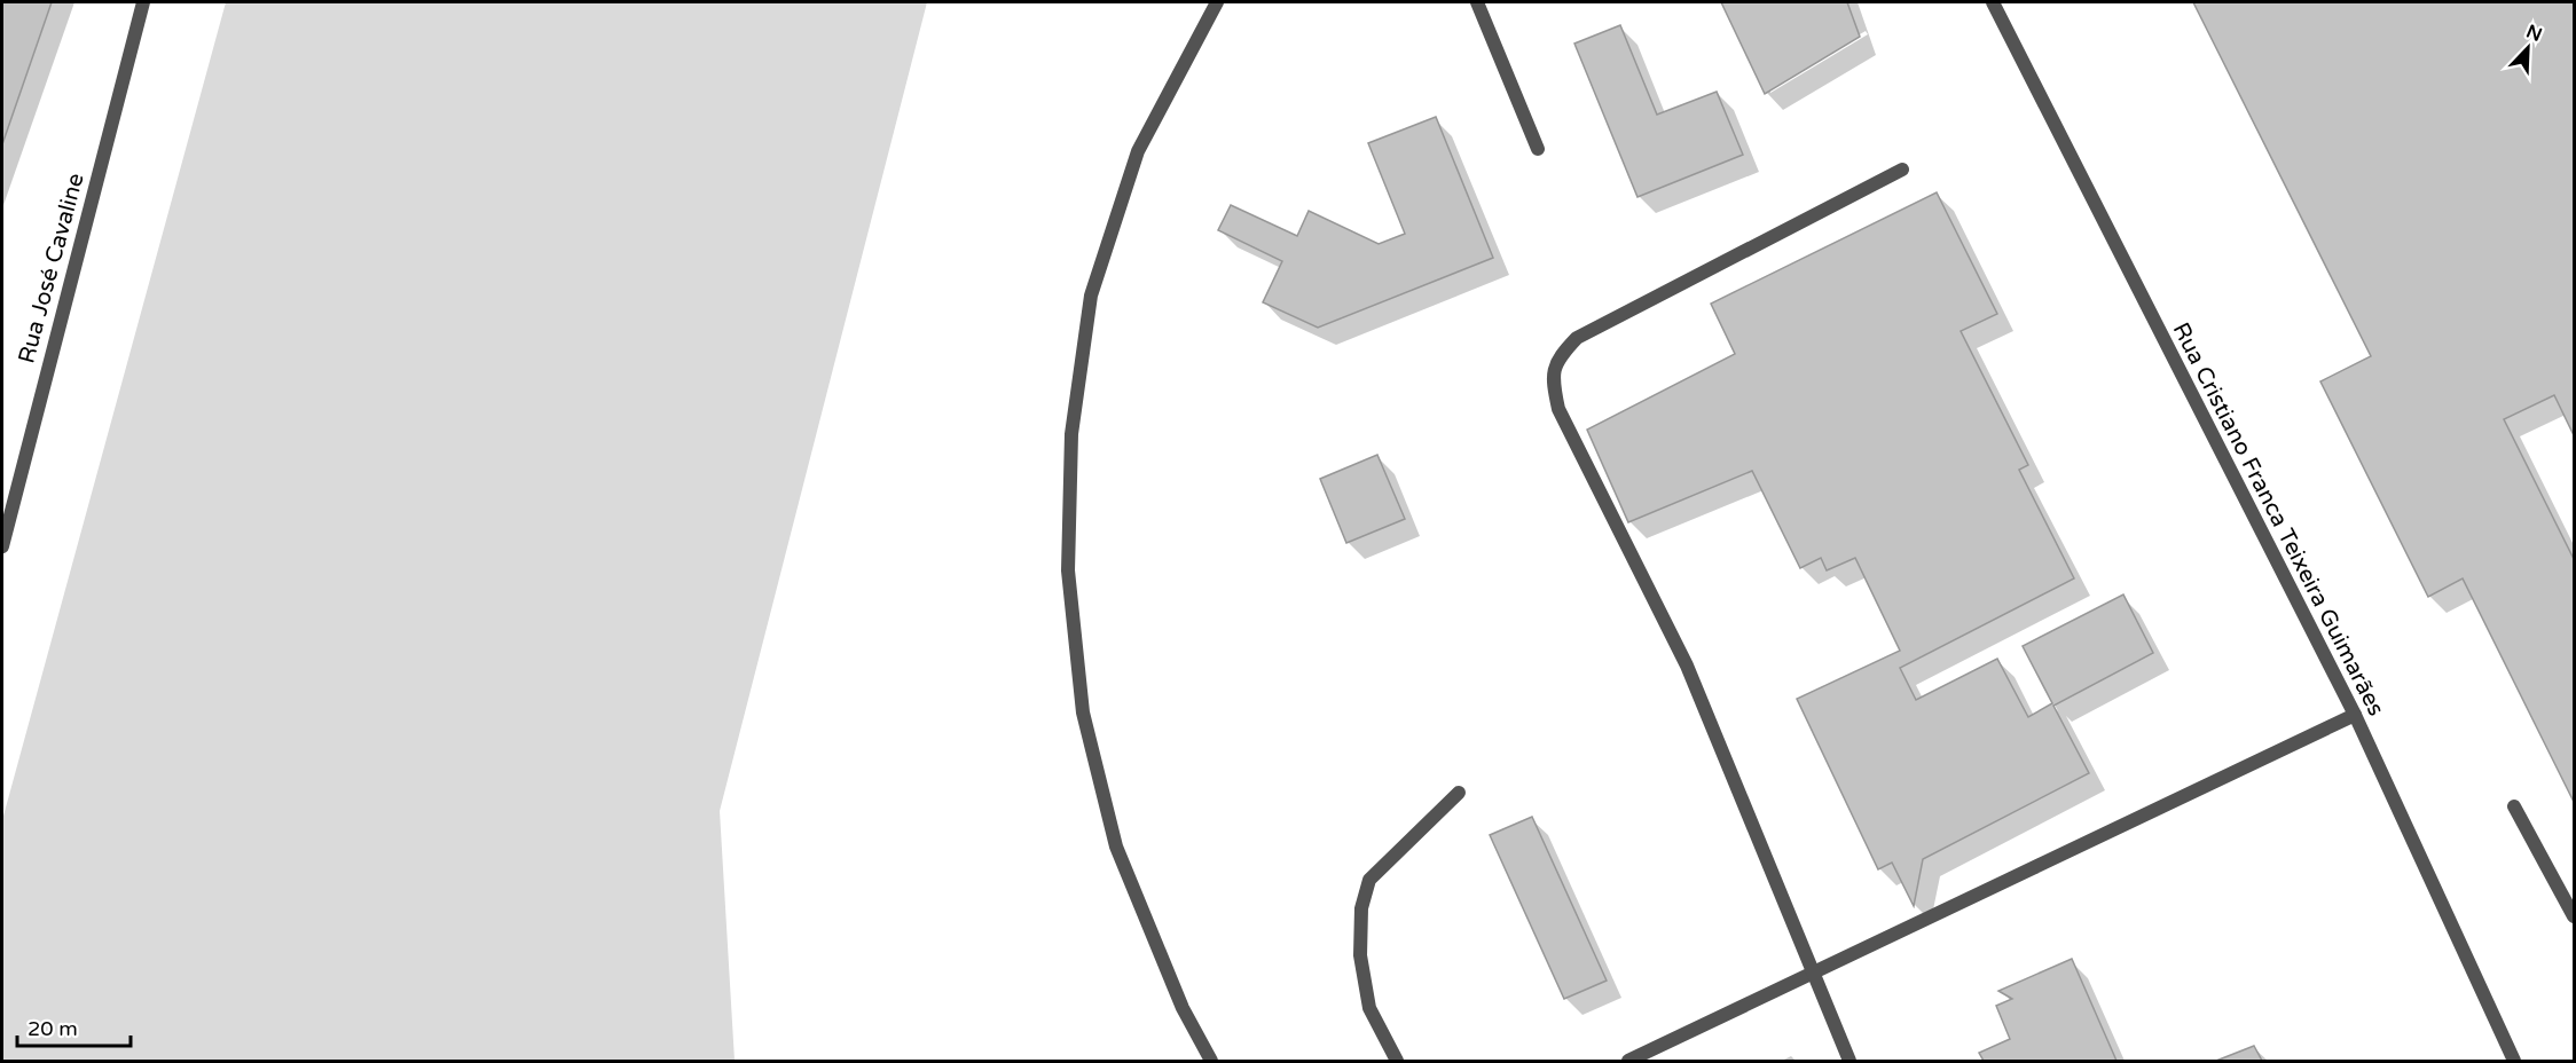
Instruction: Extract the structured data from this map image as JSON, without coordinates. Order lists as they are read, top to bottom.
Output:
{
  "streets": {
    "street": ["Rua José Cavaline", "Rua Cristiano Franca Teixeira Guimarães"]
  },
  "scale_bar": "20 m",
  "north": "top right"
}
